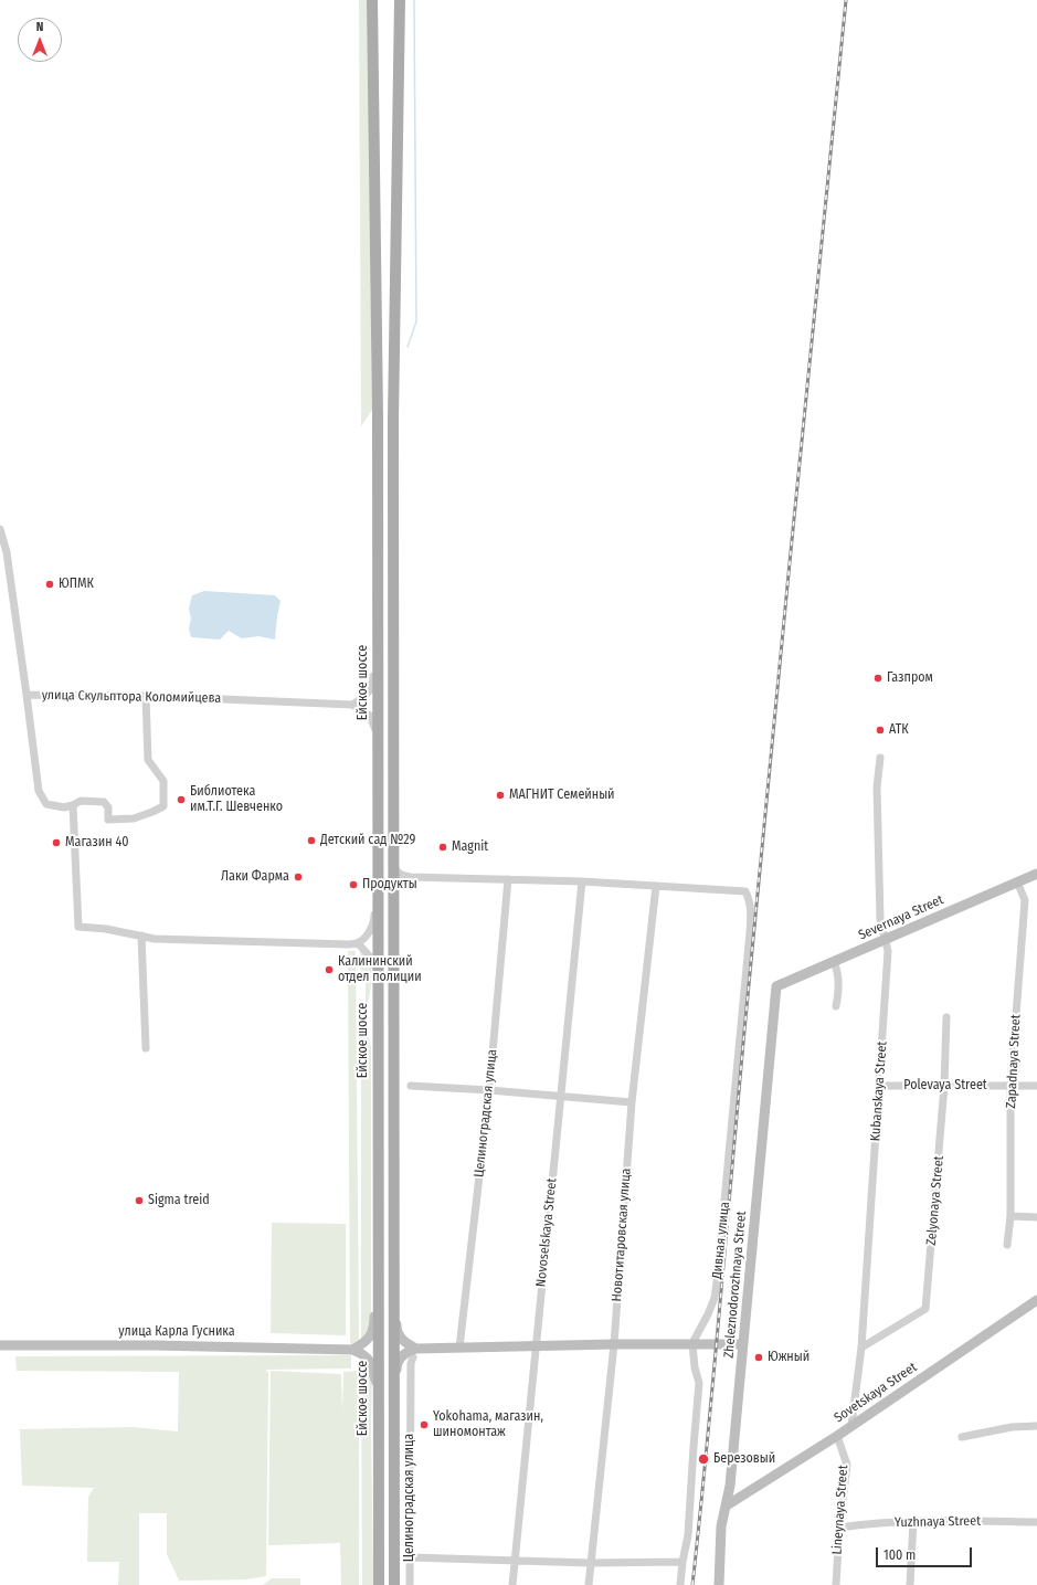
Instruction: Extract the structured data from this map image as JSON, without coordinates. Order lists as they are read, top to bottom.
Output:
{
  "streets": {
    "main road": ["Ейское шоссе"],
    "street": [
      "улица Скульптора Коломийцева",
      "Severnaya Street",
      "Zapadnaya Street",
      "Polevaya Street",
      "Kubanskaya Street",
      "Целиноградская улица",
      "Zelyonaya Street",
      "Novoselskaya Street",
      "Новотитаровская улица",
      "Дивная улица",
      "Zheleznodorozhnaya Street",
      "улица Карла Гусника",
      "Sovetskaya Street",
      "Lineynaya Street",
      "Yuzhnaya Street"
    ]
  },
  "crossings": [
    ["Severnaya Street", "Zapadnaya Street"],
    ["Severnaya Street", "Kubanskaya Street"],
    ["Severnaya Street", "Zheleznodorozhnaya Street"],
    ["Zapadnaya Street", "Polevaya Street"],
    ["Polevaya Street", "Kubanskaya Street"],
    ["Polevaya Street", "Zelyonaya Street"],
    ["Kubanskaya Street", "Zelyonaya Street"],
    ["Kubanskaya Street", "Sovetskaya Street"],
    ["Новотитаровская улица", "Дивная улица"],
    ["Zheleznodorozhnaya Street", "Sovetskaya Street"],
    ["Sovetskaya Street", "Lineynaya Street"],
    ["Lineynaya Street", "Yuzhnaya Street"]
  ],
  "places": [
    "ЮПМК",
    "Газпром",
    "АТК",
    "МАГНИТ Семейный",
    "Библиотека им.Т.Г. Шевченко",
    "Детский сад №29",
    "Магазин 40",
    "Magnit",
    "Лаки Фарма",
    "Продукты",
    "Калининский отдел полиции",
    "Sigma treid",
    "Южный",
    "Yokohama, магазин, шиномонтаж",
    "Березовый"
  ],
  "scale_bar": "100 m",
  "north": "top"
}
